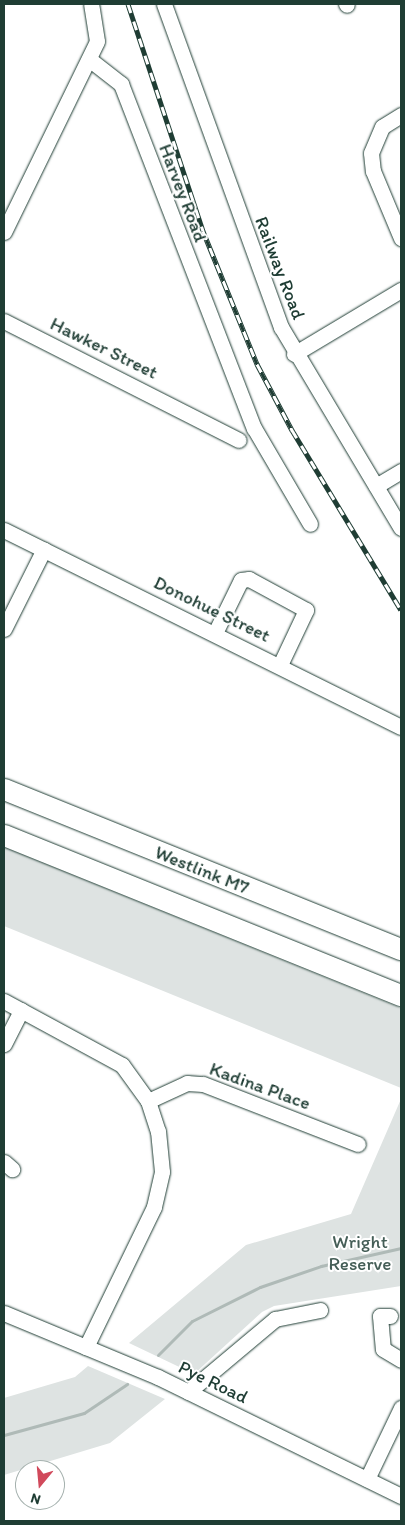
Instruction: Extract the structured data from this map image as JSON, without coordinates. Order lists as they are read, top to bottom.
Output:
{
  "streets": {
    "highway": ["Westlink M7"],
    "street": [
      "Harvey Road",
      "Railway Road",
      "Hawker Street",
      "Donohue Street",
      "Kadina Place",
      "Pye Road"
    ]
  },
  "parks": ["Wright Reserve"],
  "north": "bottom"
}
